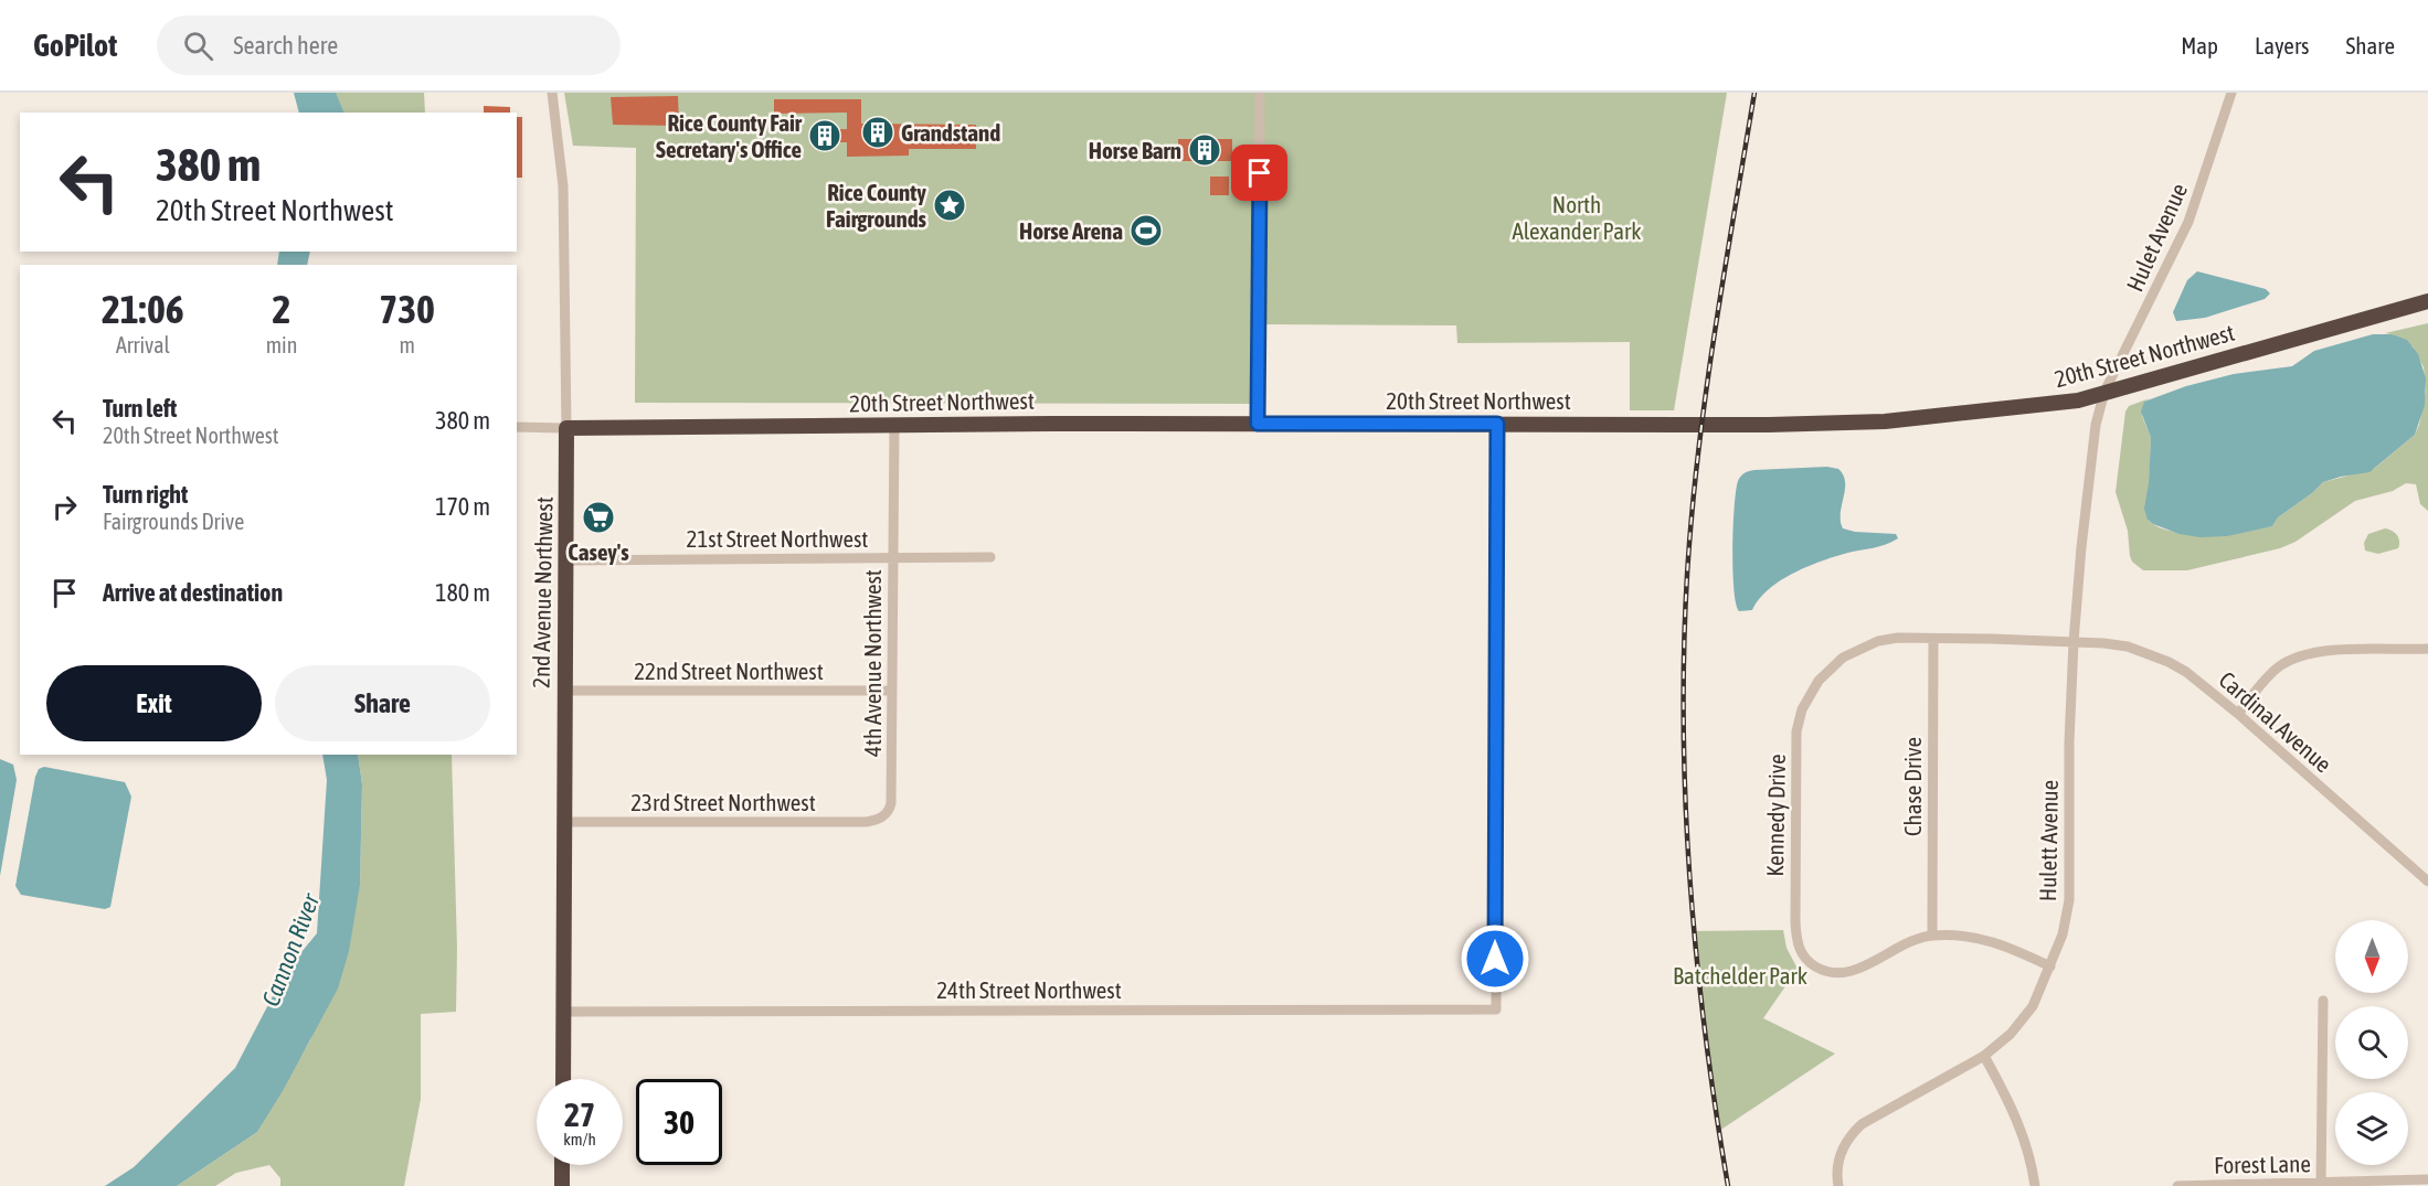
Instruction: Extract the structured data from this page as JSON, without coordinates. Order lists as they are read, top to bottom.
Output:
{
  "streets": {
    "highway": ["20th Street Northwest", "2nd Avenue Northwest"],
    "street": [
      "Hulet Avenue",
      "21st Street Northwest",
      "4th Avenue Northwest",
      "22nd Street Northwest",
      "Cardinal Avenue",
      "Chase Drive",
      "23rd Street Northwest",
      "Kennedy Drive",
      "Hulett Avenue",
      "24th Street Northwest",
      "Forest Lane"
    ]
  },
  "crossings": [
    ["Hulet Avenue", "20th Street Northwest"],
    ["Hulet Avenue", "Hulett Avenue"],
    ["20th Street Northwest", "2nd Avenue Northwest"],
    ["20th Street Northwest", "4th Avenue Northwest"],
    ["20th Street Northwest", "Hulett Avenue"],
    ["20th Street Northwest", "24th Street Northwest"],
    ["21st Street Northwest", "2nd Avenue Northwest"],
    ["21st Street Northwest", "4th Avenue Northwest"],
    ["2nd Avenue Northwest", "22nd Street Northwest"],
    ["2nd Avenue Northwest", "23rd Street Northwest"],
    ["2nd Avenue Northwest", "24th Street Northwest"],
    ["4th Avenue Northwest", "22nd Street Northwest"],
    ["4th Avenue Northwest", "23rd Street Northwest"],
    ["Cardinal Avenue", "Kennedy Drive"],
    ["Cardinal Avenue", "Hulett Avenue"],
    ["Chase Drive", "Kennedy Drive"],
    ["Kennedy Drive", "Hulett Avenue"]
  ],
  "water": ["Cannon River"],
  "parks": ["North Alexander Park", "Batchelder Park"],
  "places": {
    "building": ["Grandstand", "Rice County Fair Secretary's Office", "Horse Barn"],
    "place": ["Rice County Fairgrounds"],
    "sports": ["Horse Arena"],
    "supermarket": ["Casey's"]
  },
  "north": "bottom",
  "page": {
    "header": "GoPilot",
    "search": "Search here",
    "nav": ["Map", "Layers", "Share"],
    "turn": ["380 m", "20th Street Northwest"],
    "eta": [
      "21:06",
      "Arrival",
      "2",
      "min",
      "730",
      "m"
    ],
    "list": [
      {
        "name": "Turn left",
        "note": "20th Street Northwest",
        "value": "380 m"
      },
      {
        "name": "Turn right",
        "note": "Fairgrounds Drive",
        "value": "170 m"
      },
      {
        "name": "Arrive at destination",
        "value": "180 m"
      }
    ],
    "buttons": ["Exit", "Share"],
    "speed": "27 km/h",
    "limit": "30"
  }
}
